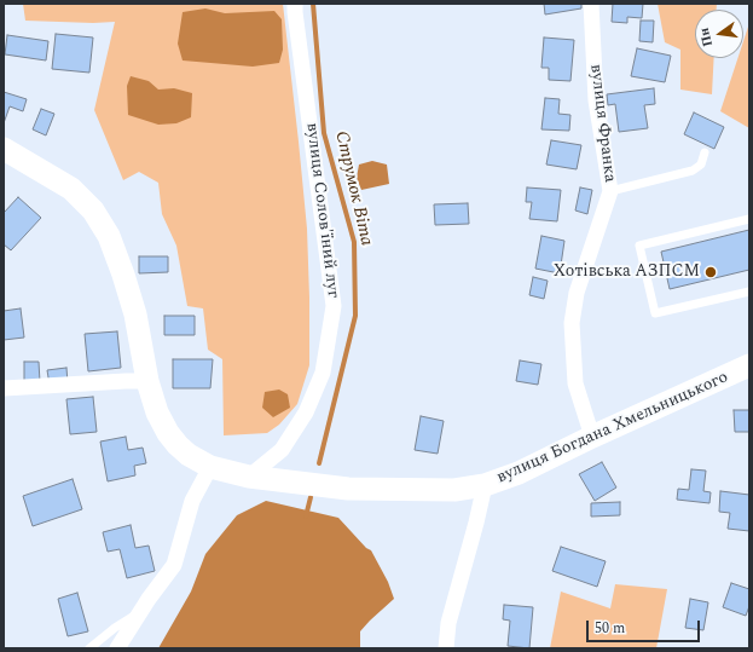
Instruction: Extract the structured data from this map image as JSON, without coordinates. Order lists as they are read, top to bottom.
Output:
{
  "streets": {
    "street": ["вулиця Франка", "вулиця Солов'їний луг", "вулиця Богдана Хмельницького"]
  },
  "crossings": [
    ["вулиця Франка", "вулиця Богдана Хмельницького"],
    ["вулиця Солов'їний луг", "вулиця Богдана Хмельницького"]
  ],
  "water": ["Струмок Віта"],
  "places": ["Хотівська АЗПСМ"],
  "scale_bar": "50 m",
  "north": "left"
}
